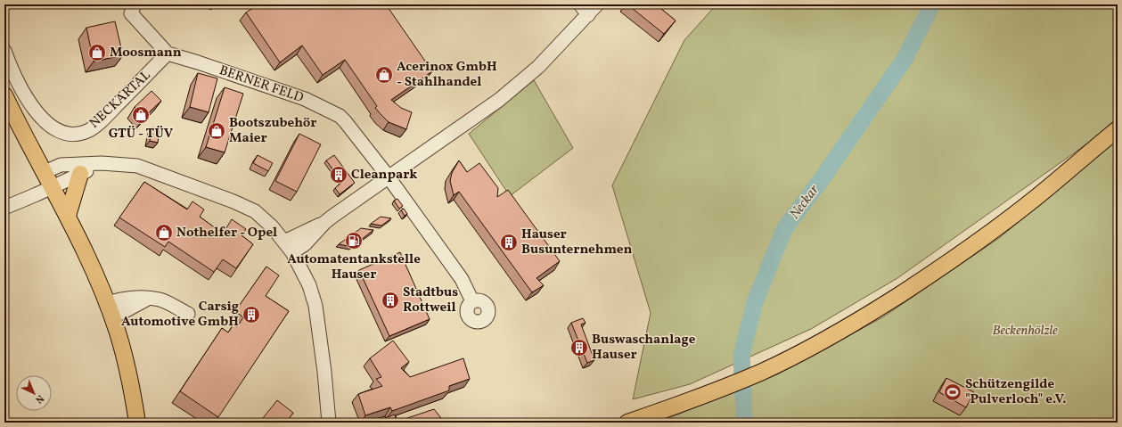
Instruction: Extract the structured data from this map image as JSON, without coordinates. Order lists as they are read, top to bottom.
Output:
{
  "streets": {
    "street": ["BERNER FELD", "NECKARTAL"]
  },
  "crossings": [
    ["BERNER FELD", "NECKARTAL"]
  ],
  "water": ["Neckar"],
  "parks": ["Beckenhölzle"],
  "places": {
    "shop": [
      "Moosmann",
      "Acerinox GmbH - Stahlhandel",
      "GTÜ - TÜV",
      "Bootszubehör Maier",
      "Nothelfer - Opel"
    ],
    "building": [
      "Cleanpark",
      "Hauser Busunternehmen",
      "Stadtbus Rottweil",
      "Carsig Automotive GmbH",
      "Buswaschanlage Hauser"
    ],
    "fuel station": ["Automatentankstelle Hauser"],
    "sports": ["Schützengilde \"Pulverloch\" e.V."]
  },
  "north": "bottom right"
}
